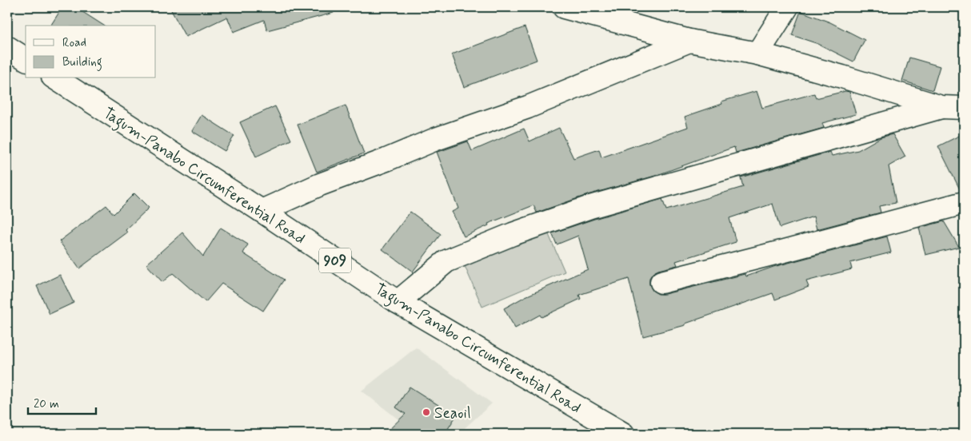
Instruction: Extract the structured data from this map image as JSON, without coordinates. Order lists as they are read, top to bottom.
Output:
{
  "streets": {
    "street": ["Tagum-Panabo Circumferential Road", "909"]
  },
  "places": ["Seaoil"],
  "legend": ["Road", "Building"],
  "scale_bar": "20 m"
}
